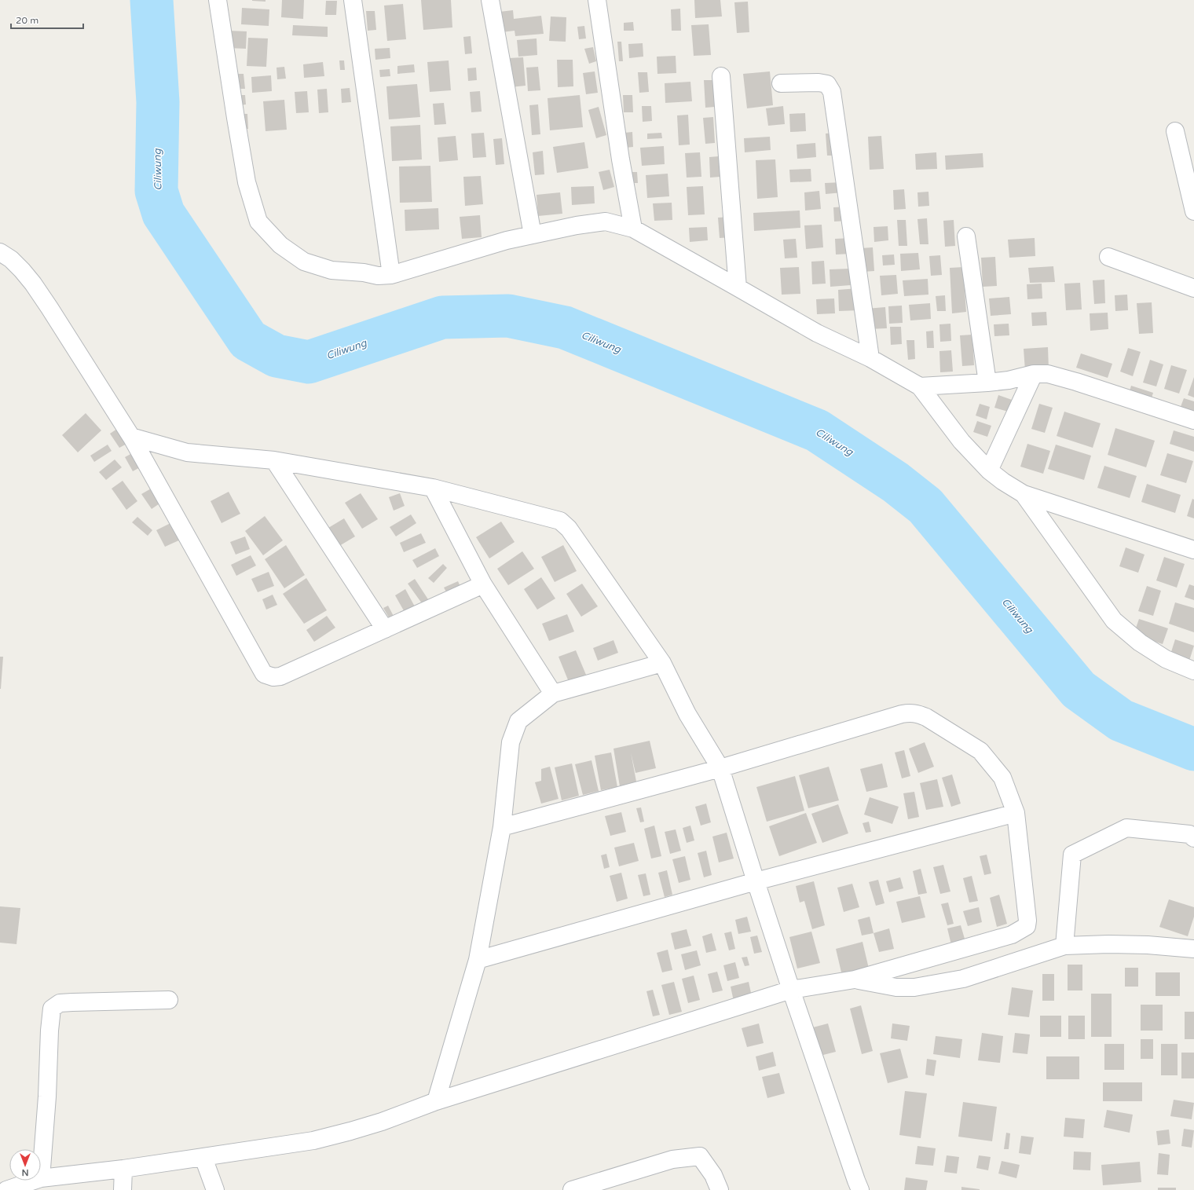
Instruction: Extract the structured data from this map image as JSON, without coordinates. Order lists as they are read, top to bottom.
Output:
{
  "water": ["Ciliwung"],
  "scale_bar": "20 m",
  "north": "bottom"
}
